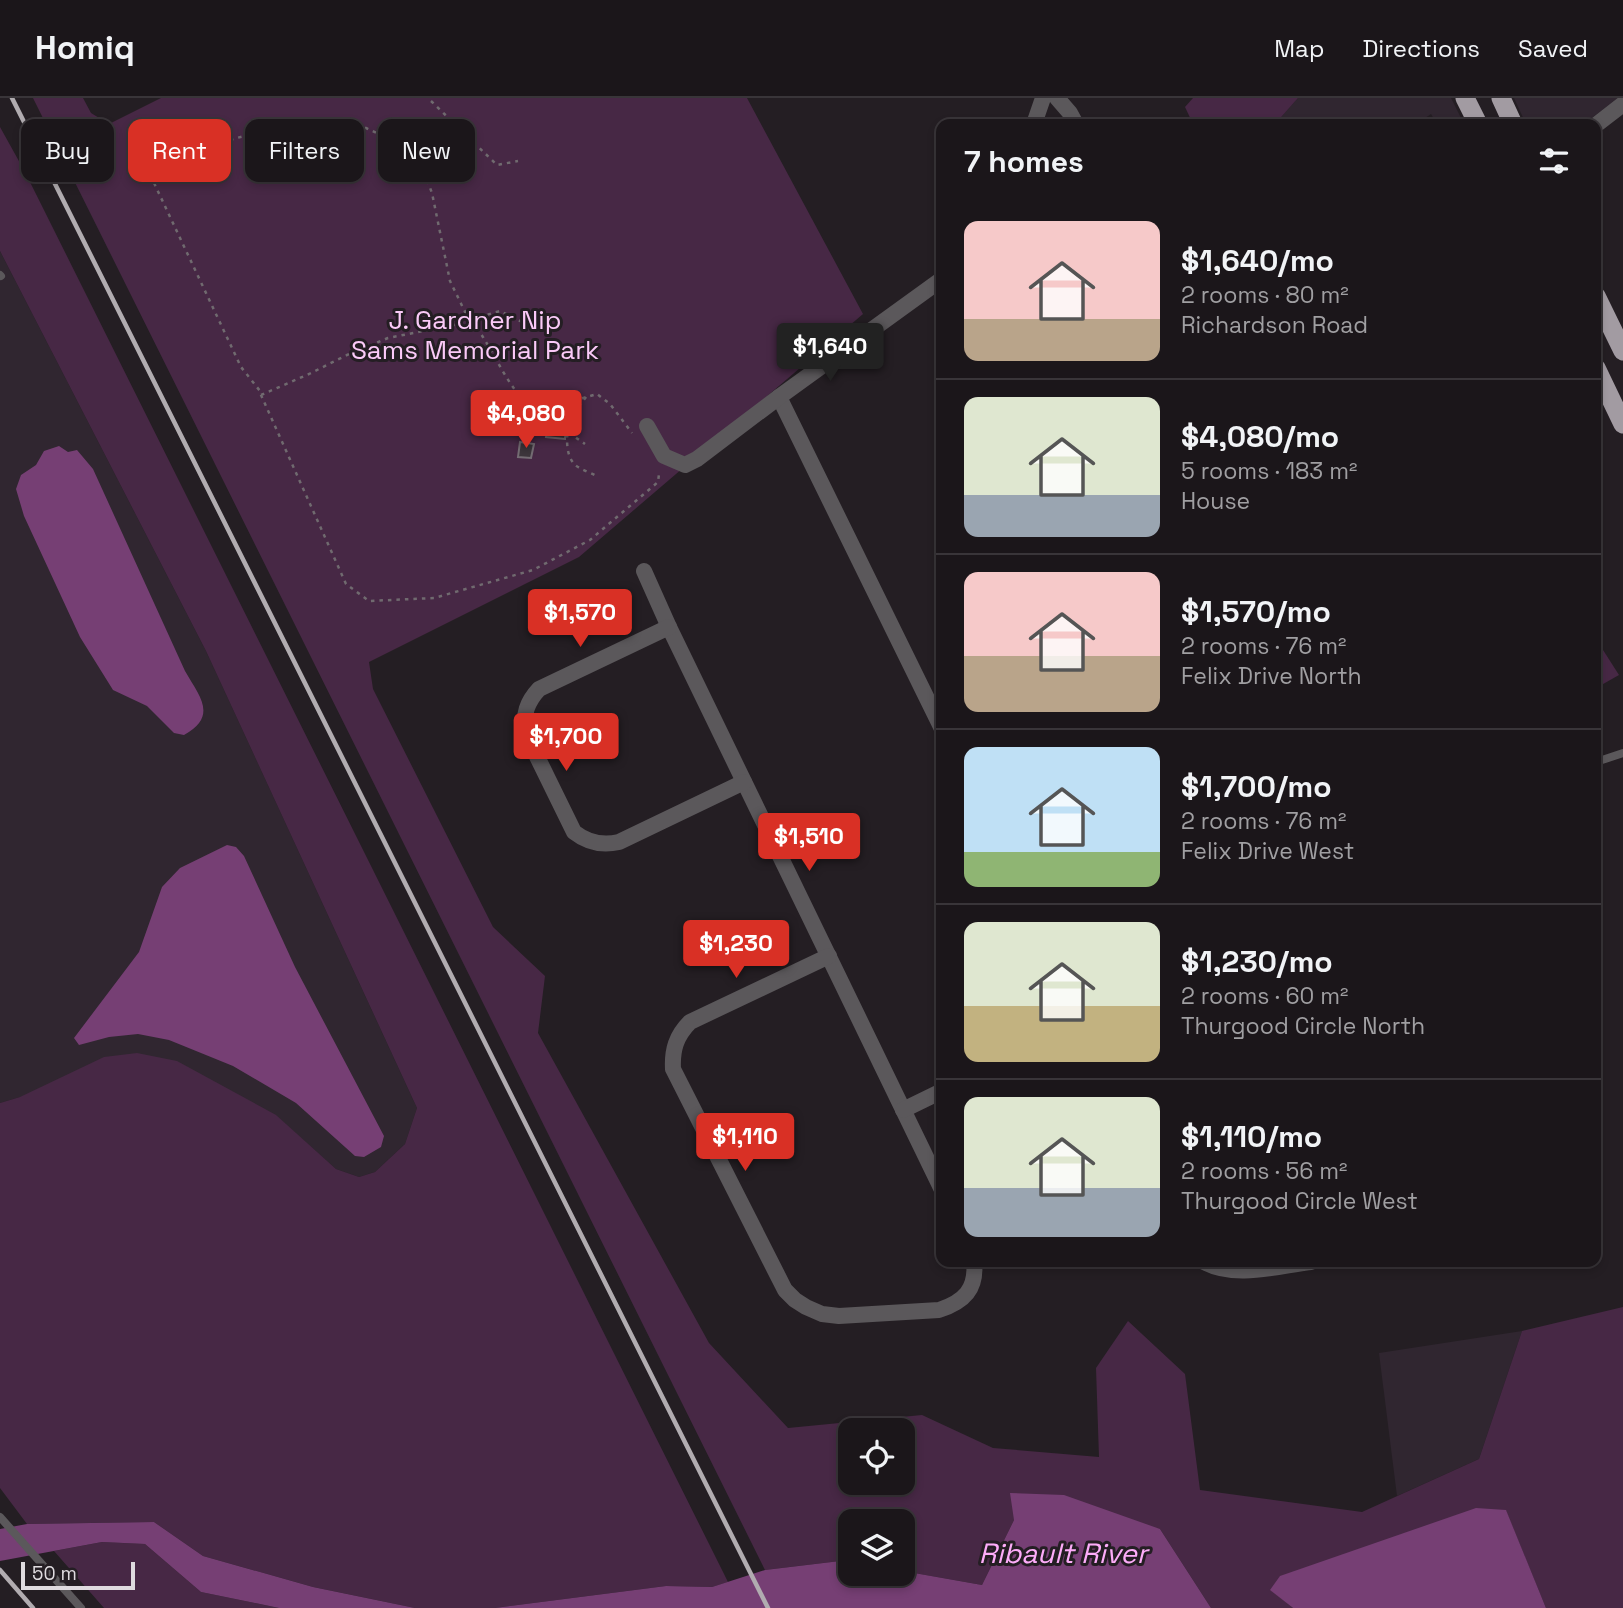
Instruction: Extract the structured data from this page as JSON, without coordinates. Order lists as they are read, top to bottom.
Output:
{
  "water": ["Ribault River"],
  "parks": ["J. Gardner Nip Sams Memorial Park"],
  "scale_bar": "50 m",
  "page": {
    "header": "Homiq",
    "nav": ["Map", "Directions", "Saved"],
    "chip": [
      "Buy",
      "Rent",
      "Filters",
      "New"
    ],
    "heading": "7 homes",
    "list": [
      {
        "name": "$1,640/mo",
        "note": "2 rooms · 80 m² · Richardson Road"
      },
      {
        "name": "$4,080/mo",
        "note": "5 rooms · 183 m² · House"
      },
      {
        "name": "$1,570/mo",
        "note": "2 rooms · 76 m² · Felix Drive North"
      },
      {
        "name": "$1,700/mo",
        "note": "2 rooms · 76 m² · Felix Drive West"
      },
      {
        "name": "$1,230/mo",
        "note": "2 rooms · 60 m² · Thurgood Circle North"
      },
      {
        "name": "$1,110/mo",
        "note": "2 rooms · 56 m² · Thurgood Circle West"
      }
    ],
    "price": [
      "$1,640",
      "$4,080",
      "$1,570",
      "$1,700",
      "$1,510",
      "$1,230",
      "$1,110"
    ],
    "scale": "50 m"
  }
}
